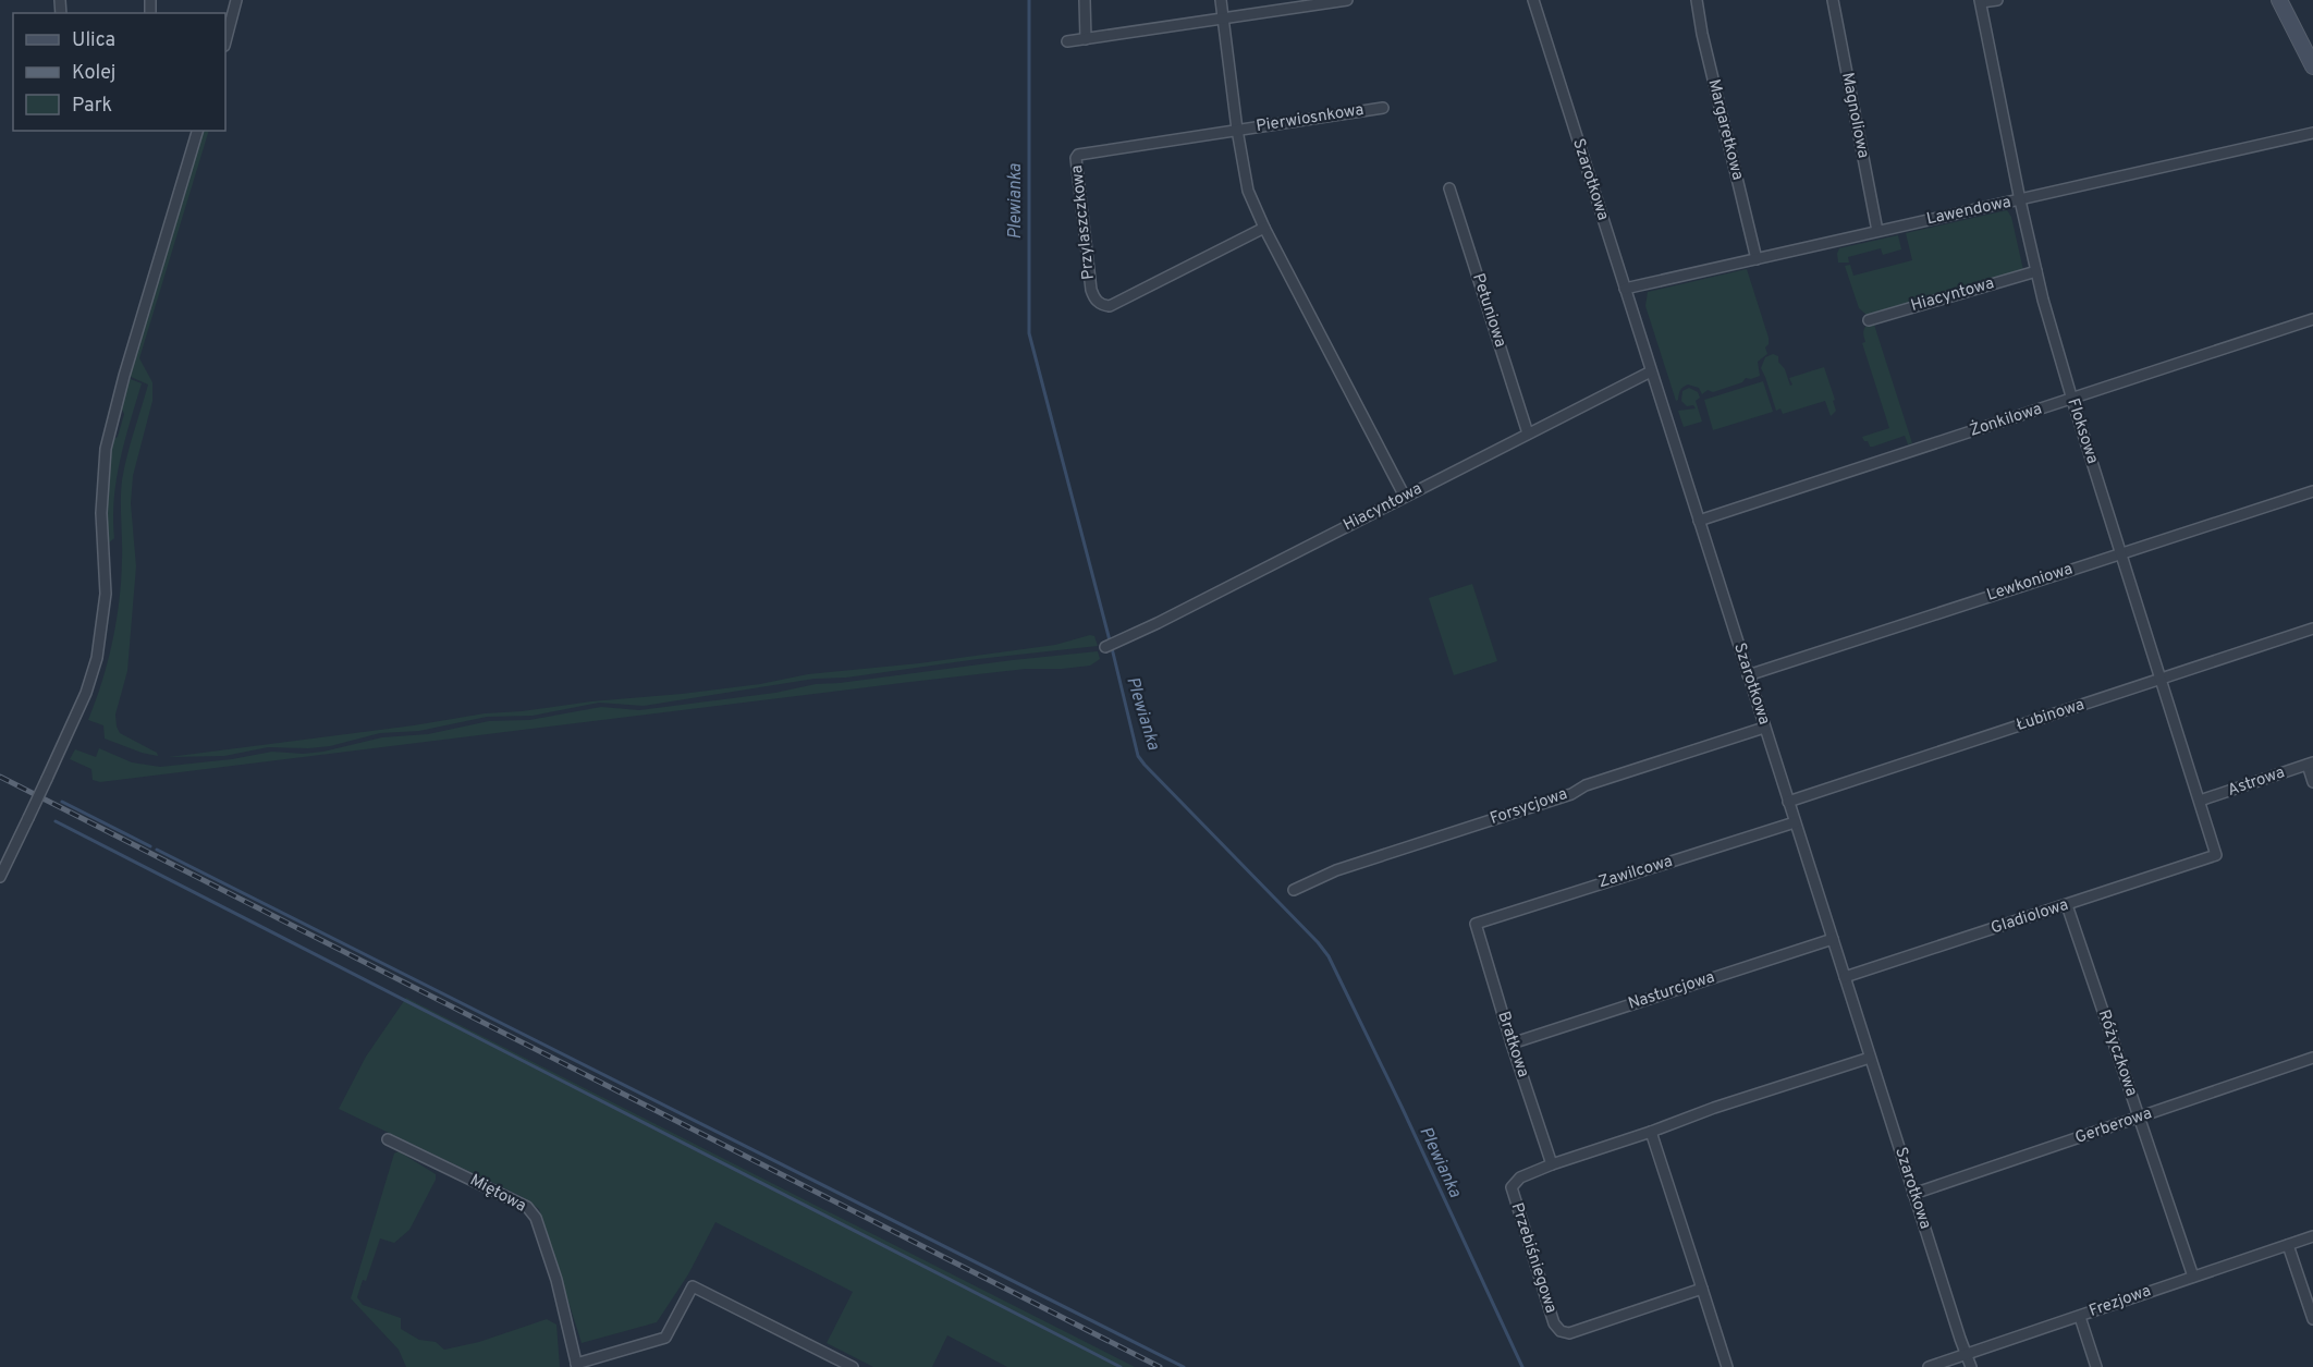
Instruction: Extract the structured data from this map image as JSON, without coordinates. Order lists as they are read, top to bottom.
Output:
{
  "streets": {
    "street": [
      "Magnoliowa",
      "Pierwiosnkowa",
      "Margaretkowa",
      "Szarotkowa",
      "Lawendowa",
      "Przylaszczkowa",
      "Hiacyntowa",
      "Petuniowa",
      "Żonkilowa",
      "Floksowa",
      "Lewkoniowa",
      "Łubinowa",
      "Astrowa",
      "Forsycjowa",
      "Zawilcowa",
      "Gladiolowa",
      "Nasturcjowa",
      "Bratkowa",
      "Różyczkowa",
      "Gerberowa",
      "Miętowa",
      "Przebiśniegowa",
      "Frezjowa"
    ]
  },
  "crossings": [
    ["Magnoliowa", "Lawendowa"],
    ["Pierwiosnkowa", "Przylaszczkowa"],
    ["Margaretkowa", "Lawendowa"],
    ["Szarotkowa", "Lawendowa"],
    ["Szarotkowa", "Hiacyntowa"],
    ["Szarotkowa", "Żonkilowa"],
    ["Szarotkowa", "Lewkoniowa"],
    ["Szarotkowa", "Łubinowa"],
    ["Szarotkowa", "Forsycjowa"],
    ["Szarotkowa", "Zawilcowa"],
    ["Szarotkowa", "Gladiolowa"],
    ["Szarotkowa", "Nasturcjowa"],
    ["Szarotkowa", "Gerberowa"],
    ["Szarotkowa", "Przebiśniegowa"],
    ["Szarotkowa", "Frezjowa"],
    ["Lawendowa", "Floksowa"],
    ["Hiacyntowa", "Petuniowa"],
    ["Hiacyntowa", "Floksowa"],
    ["Żonkilowa", "Floksowa"],
    ["Floksowa", "Lewkoniowa"],
    ["Floksowa", "Łubinowa"],
    ["Floksowa", "Astrowa"],
    ["Floksowa", "Gladiolowa"],
    ["Zawilcowa", "Bratkowa"],
    ["Gladiolowa", "Różyczkowa"],
    ["Nasturcjowa", "Bratkowa"],
    ["Bratkowa", "Przebiśniegowa"],
    ["Różyczkowa", "Gerberowa"],
    ["Różyczkowa", "Frezjowa"]
  ],
  "water": ["Plewianka"],
  "legend": ["Ulica", "Kolej", "Park"]
}
